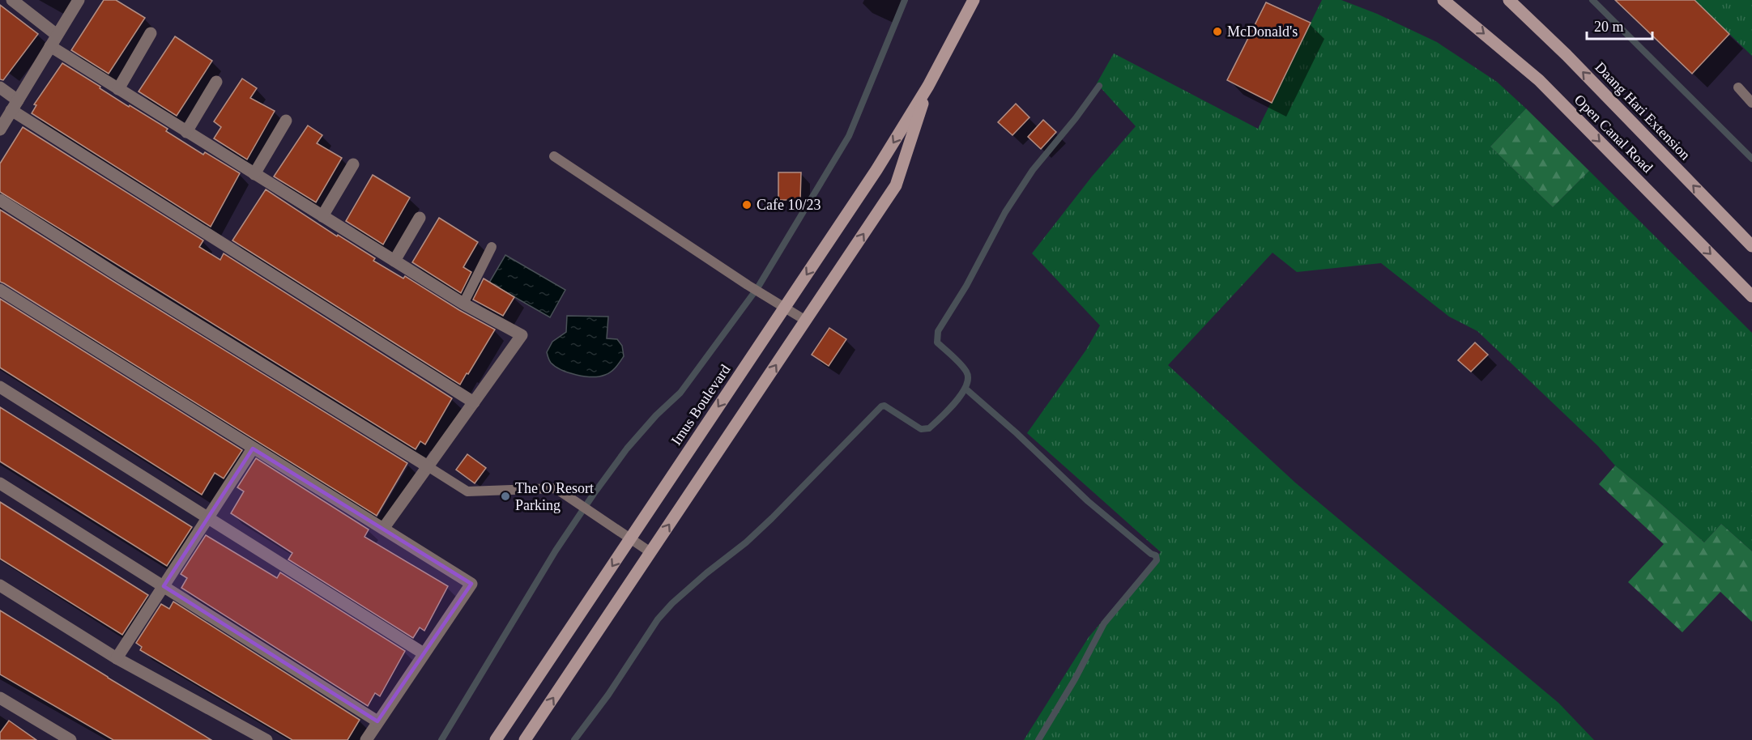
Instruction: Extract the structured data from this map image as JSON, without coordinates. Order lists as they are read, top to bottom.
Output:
{
  "streets": {
    "main road": ["Daang Hari Extension", "Open Canal Road", "Imus Boulevard"]
  },
  "one_way": ["Daang Hari Extension", "Open Canal Road"],
  "places": ["McDonald's", "Cafe 10/23", "The O Resort Parking"],
  "scale_bar": "20 m"
}
